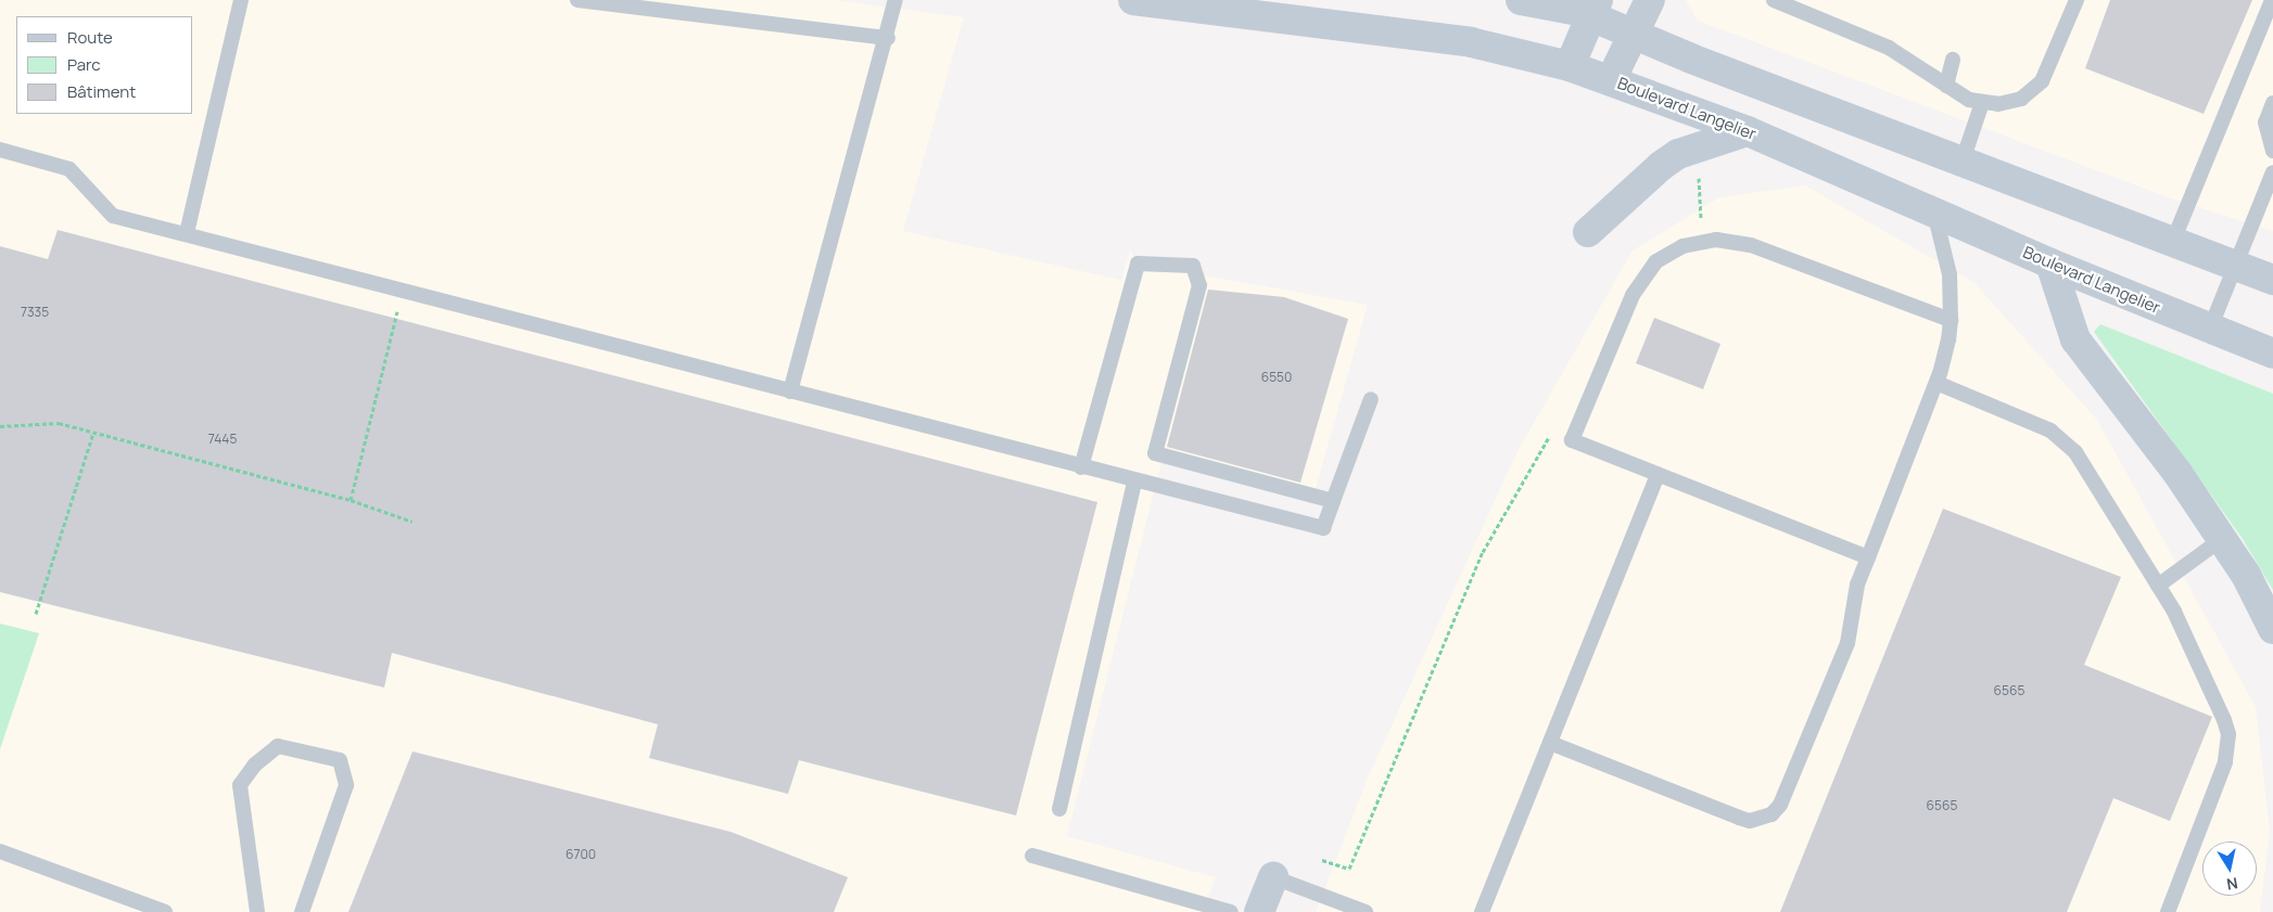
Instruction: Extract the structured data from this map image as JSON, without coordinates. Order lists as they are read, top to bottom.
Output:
{
  "streets": {
    "main road": ["Boulevard Langelier"]
  },
  "house_numbers": [
    "7335",
    "6550",
    "7445",
    "6565",
    "6565",
    "6700"
  ],
  "legend": ["Route", "Parc", "Bâtiment"],
  "north": "bottom"
}
